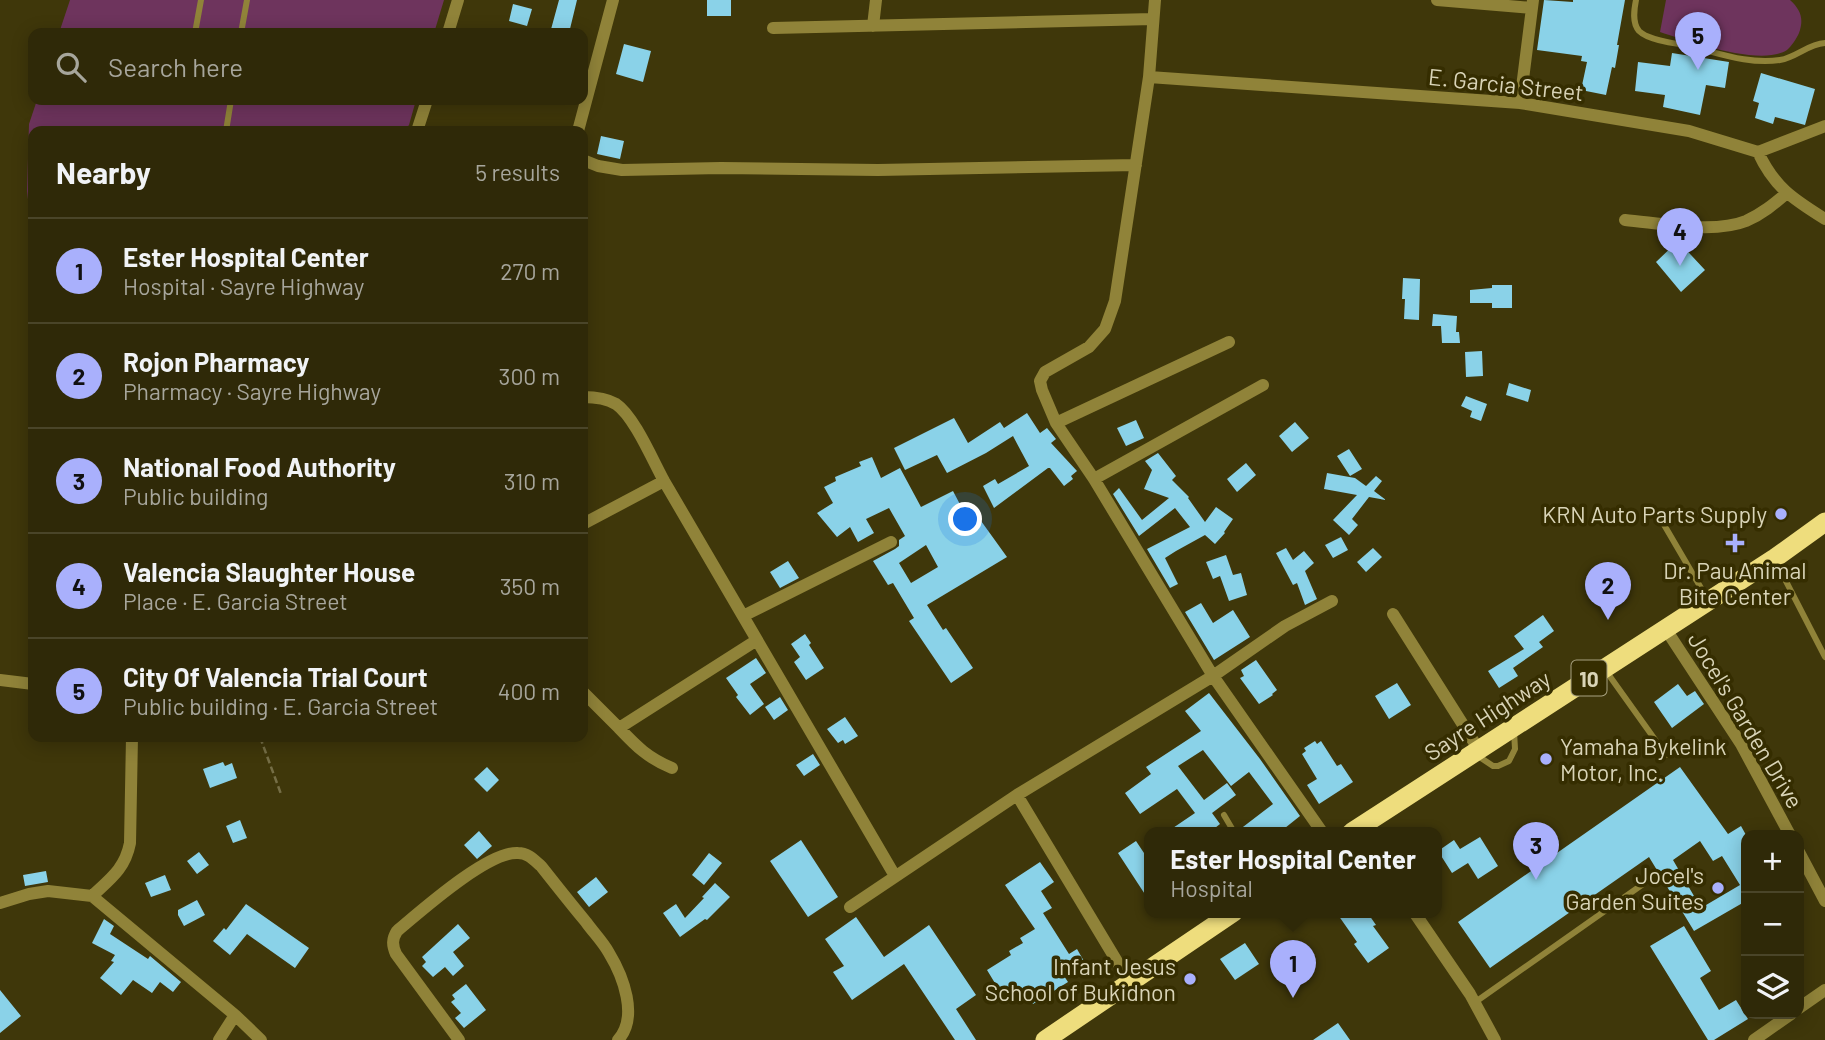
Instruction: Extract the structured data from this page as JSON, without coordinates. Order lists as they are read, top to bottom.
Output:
{
  "streets": {
    "highway": ["10", "Sayre Highway"],
    "street": ["E. Garcia Street", "Jocel's Garden Drive"]
  },
  "crossings": [
    ["Sayre Highway", "Jocel's Garden Drive"]
  ],
  "places": {
    "other": [
      "KRN Auto Parts Supply",
      "Yamaha Bykelink Motor, Inc.",
      "Jocel's Garden Suites",
      "Infant Jesus School of Bukidnon"
    ],
    "health": ["Dr. Pau Animal Bite Center"]
  },
  "page": {
    "pins": [
      "5",
      "4",
      "2",
      "3",
      "1"
    ],
    "search": "Search here",
    "heading": ["Nearby", "5 results"],
    "list": [
      {
        "mark": "1",
        "name": "Ester Hospital Center",
        "note": "Hospital · Sayre Highway",
        "value": "270 m"
      },
      {
        "mark": "2",
        "name": "Rojon Pharmacy",
        "note": "Pharmacy · Sayre Highway",
        "value": "300 m"
      },
      {
        "mark": "3",
        "name": "National Food Authority",
        "note": "Public building",
        "value": "310 m"
      },
      {
        "mark": "4",
        "name": "Valencia Slaughter House",
        "note": "Place · E. Garcia Street",
        "value": "350 m"
      },
      {
        "mark": "5",
        "name": "City Of Valencia Trial Court",
        "note": "Public building · E. Garcia Street",
        "value": "400 m"
      }
    ],
    "popup": ["Ester Hospital Center", "Hospital"],
    "map_buttons": ["+", "−"]
  }
}
